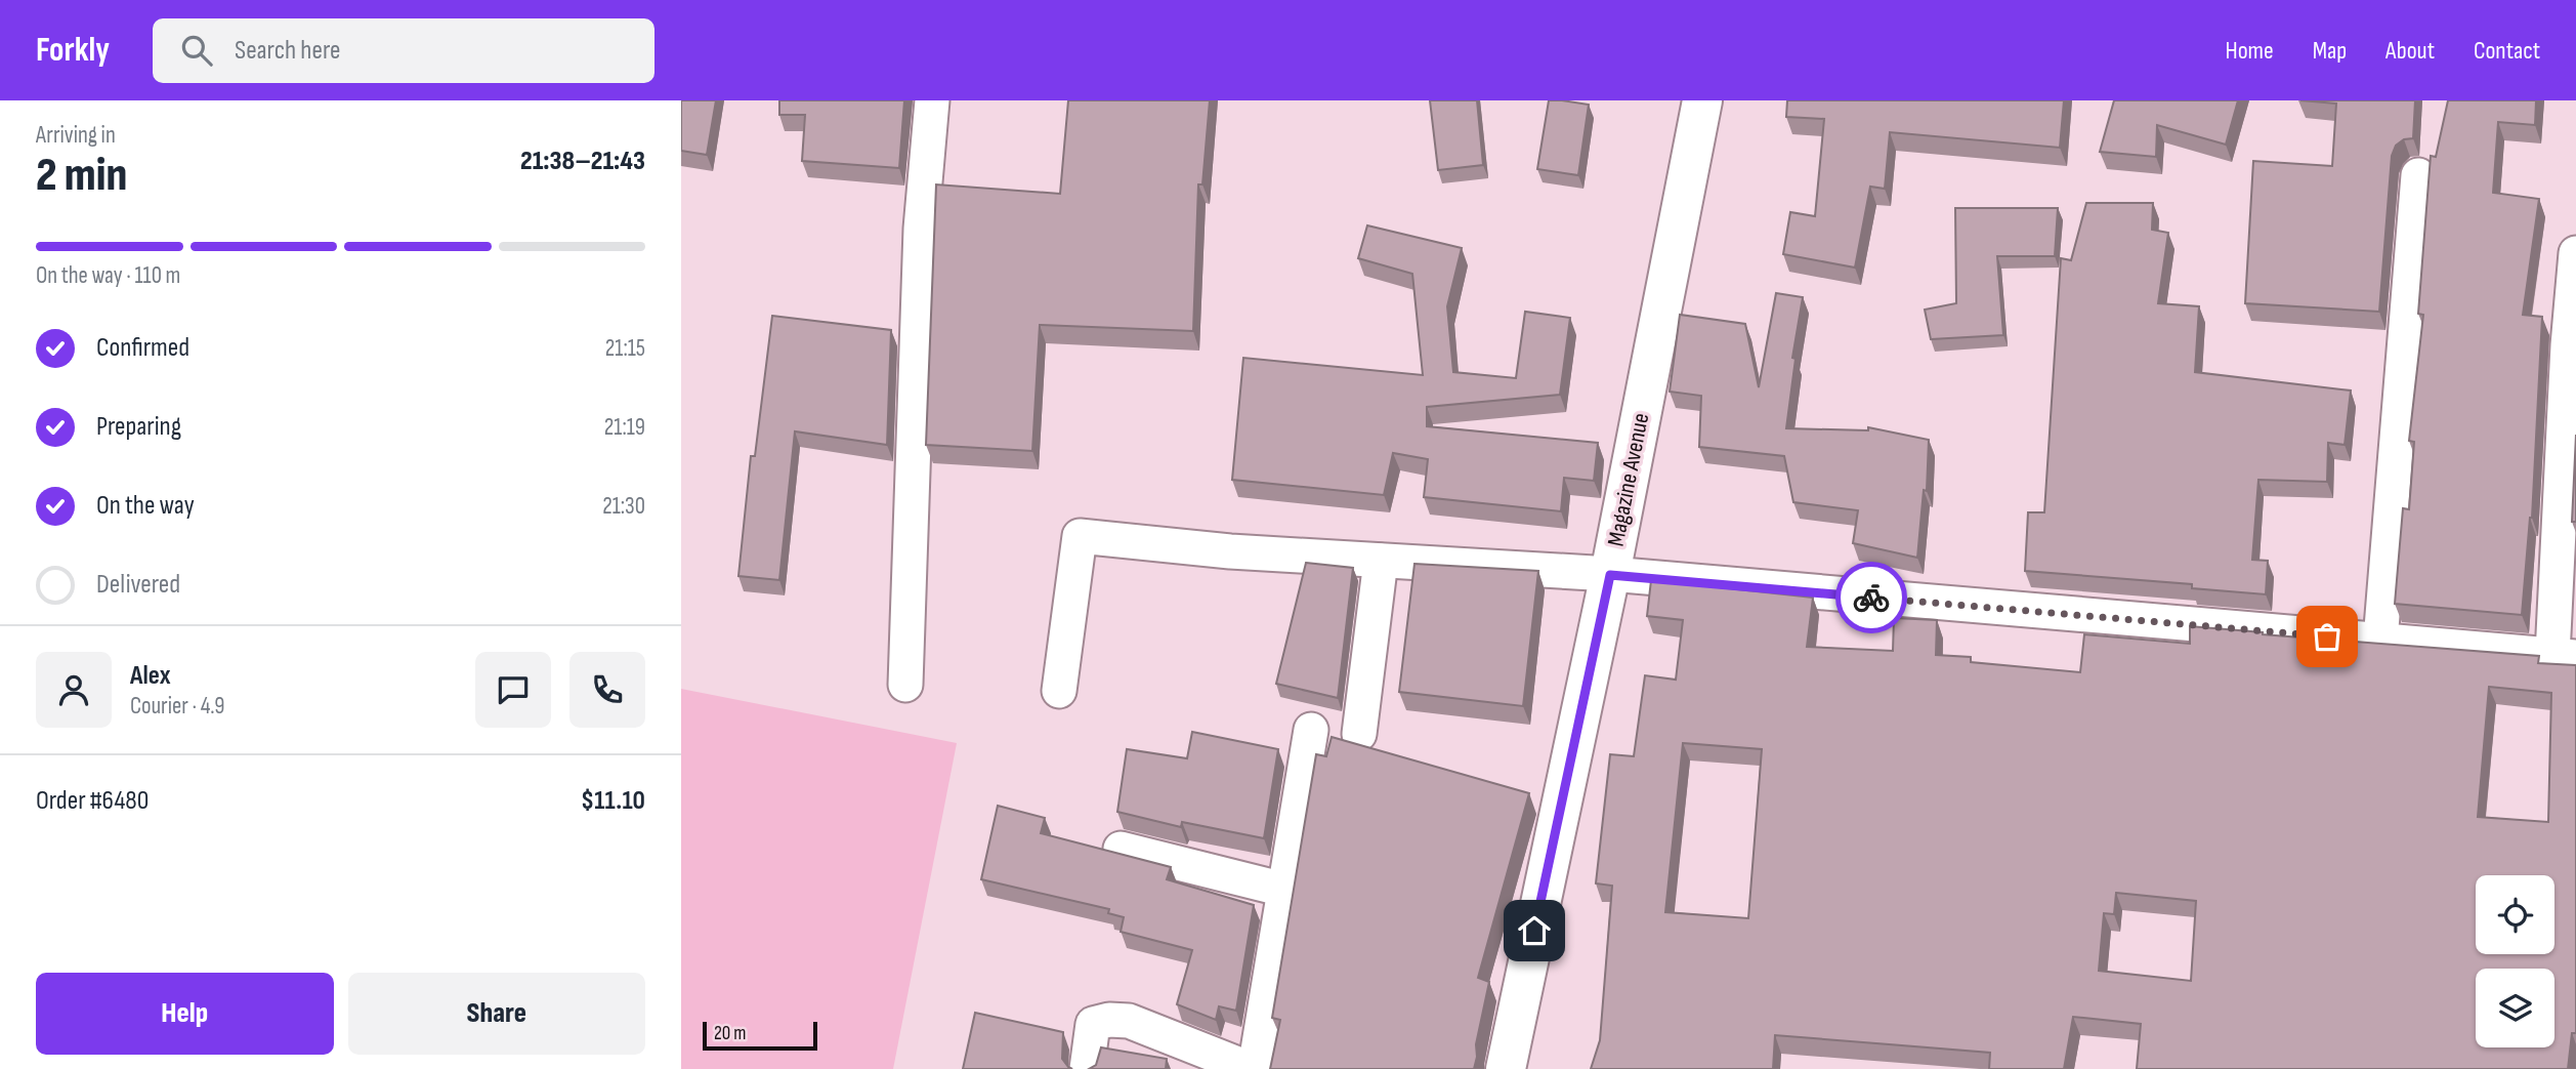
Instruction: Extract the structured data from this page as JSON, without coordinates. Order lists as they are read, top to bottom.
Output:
{
  "streets": {
    "street": ["Magazine Avenue"]
  },
  "scale_bar": "20 m",
  "page": {
    "header": "Forkly",
    "search": "Search here",
    "nav": [
      "Home",
      "Map",
      "About",
      "Contact"
    ],
    "heading": ["2 min", "Arriving in", "21:38–21:43"],
    "panel": [
      "Alex",
      "Courier · 4.9",
      "Order #6480",
      "$11.10"
    ],
    "bar": "On the way · 110 m",
    "list": [
      ["Confirmed", "21:15"],
      ["Preparing", "21:19"],
      ["On the way", "21:30"],
      "Delivered"
    ],
    "buttons": ["Help", "Share"],
    "scale": "20 m"
  }
}
